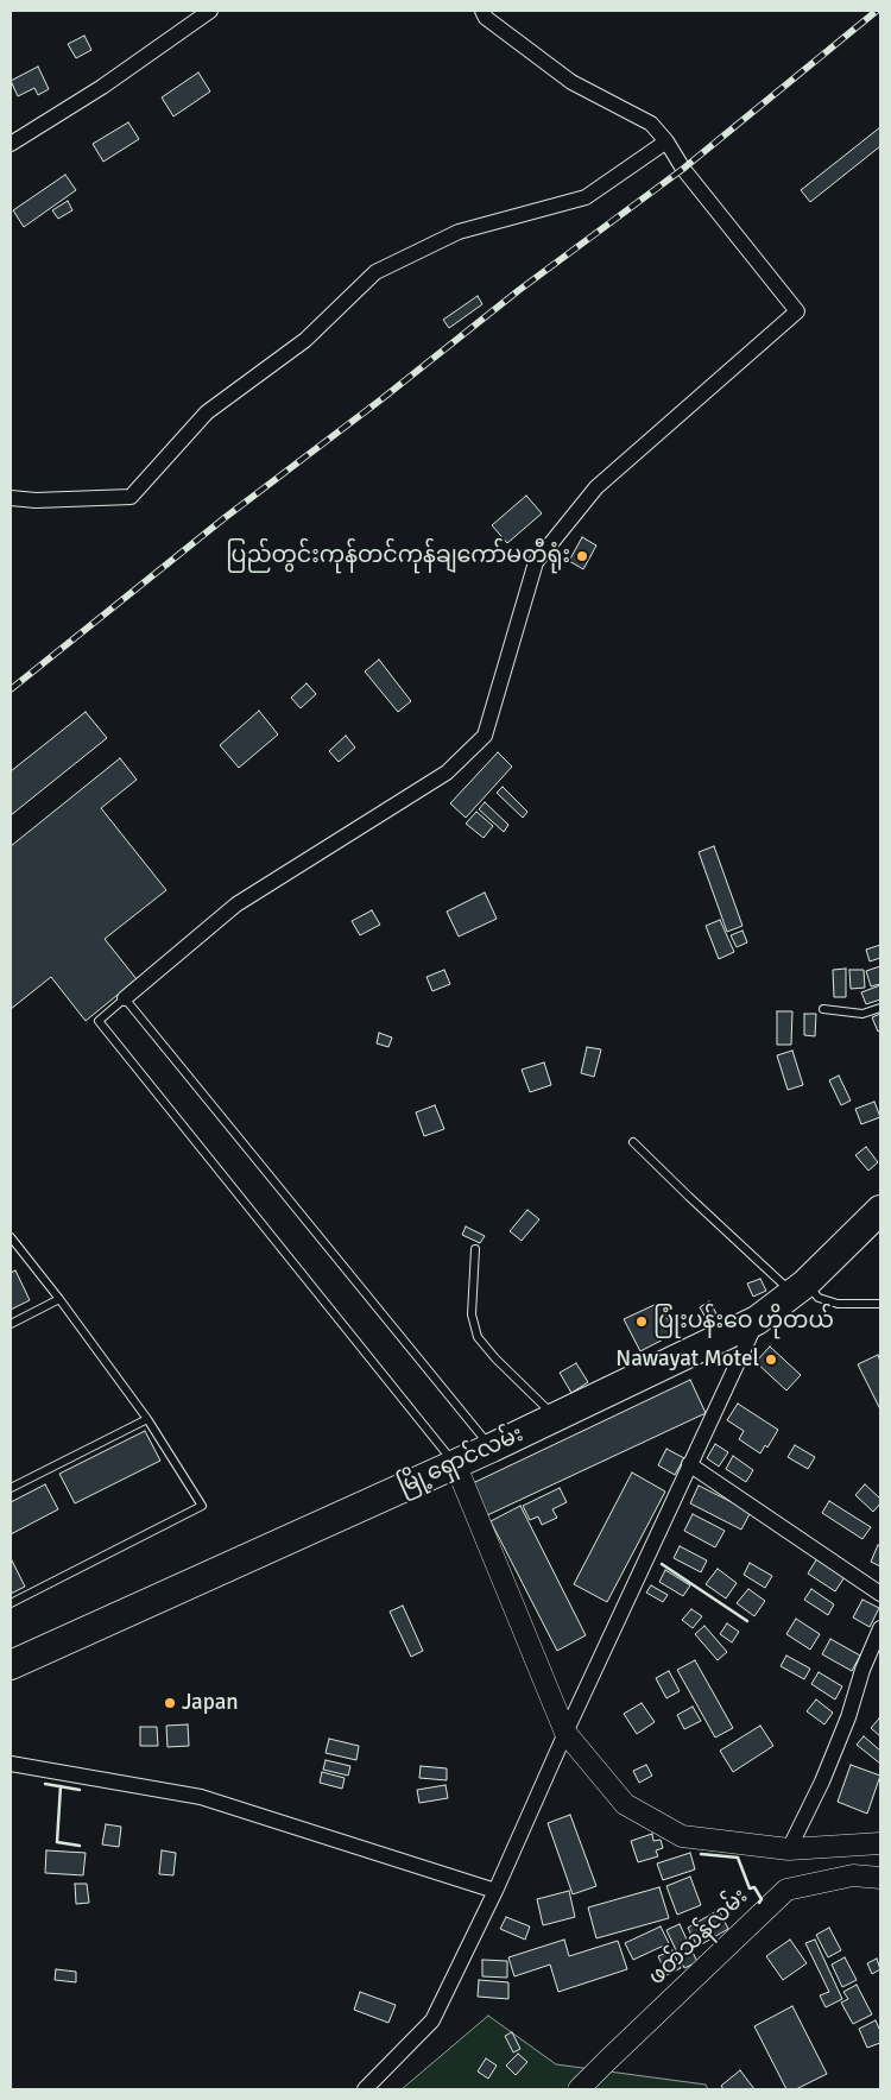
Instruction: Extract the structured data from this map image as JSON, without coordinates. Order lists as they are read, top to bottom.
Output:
{
  "streets": {
    "highway": ["မြို့ရှောင်လမ်း"],
    "main road": ["ဖတ်သန်လမ်း"]
  },
  "places": [
    "ပြည်တွင်းကုန်တင်ကုန်ချကော်မတီရုံး",
    "ပြုံးပန်းဝေ ဟိုတယ်",
    "Nawayat Motel",
    "Japan"
  ]
}
